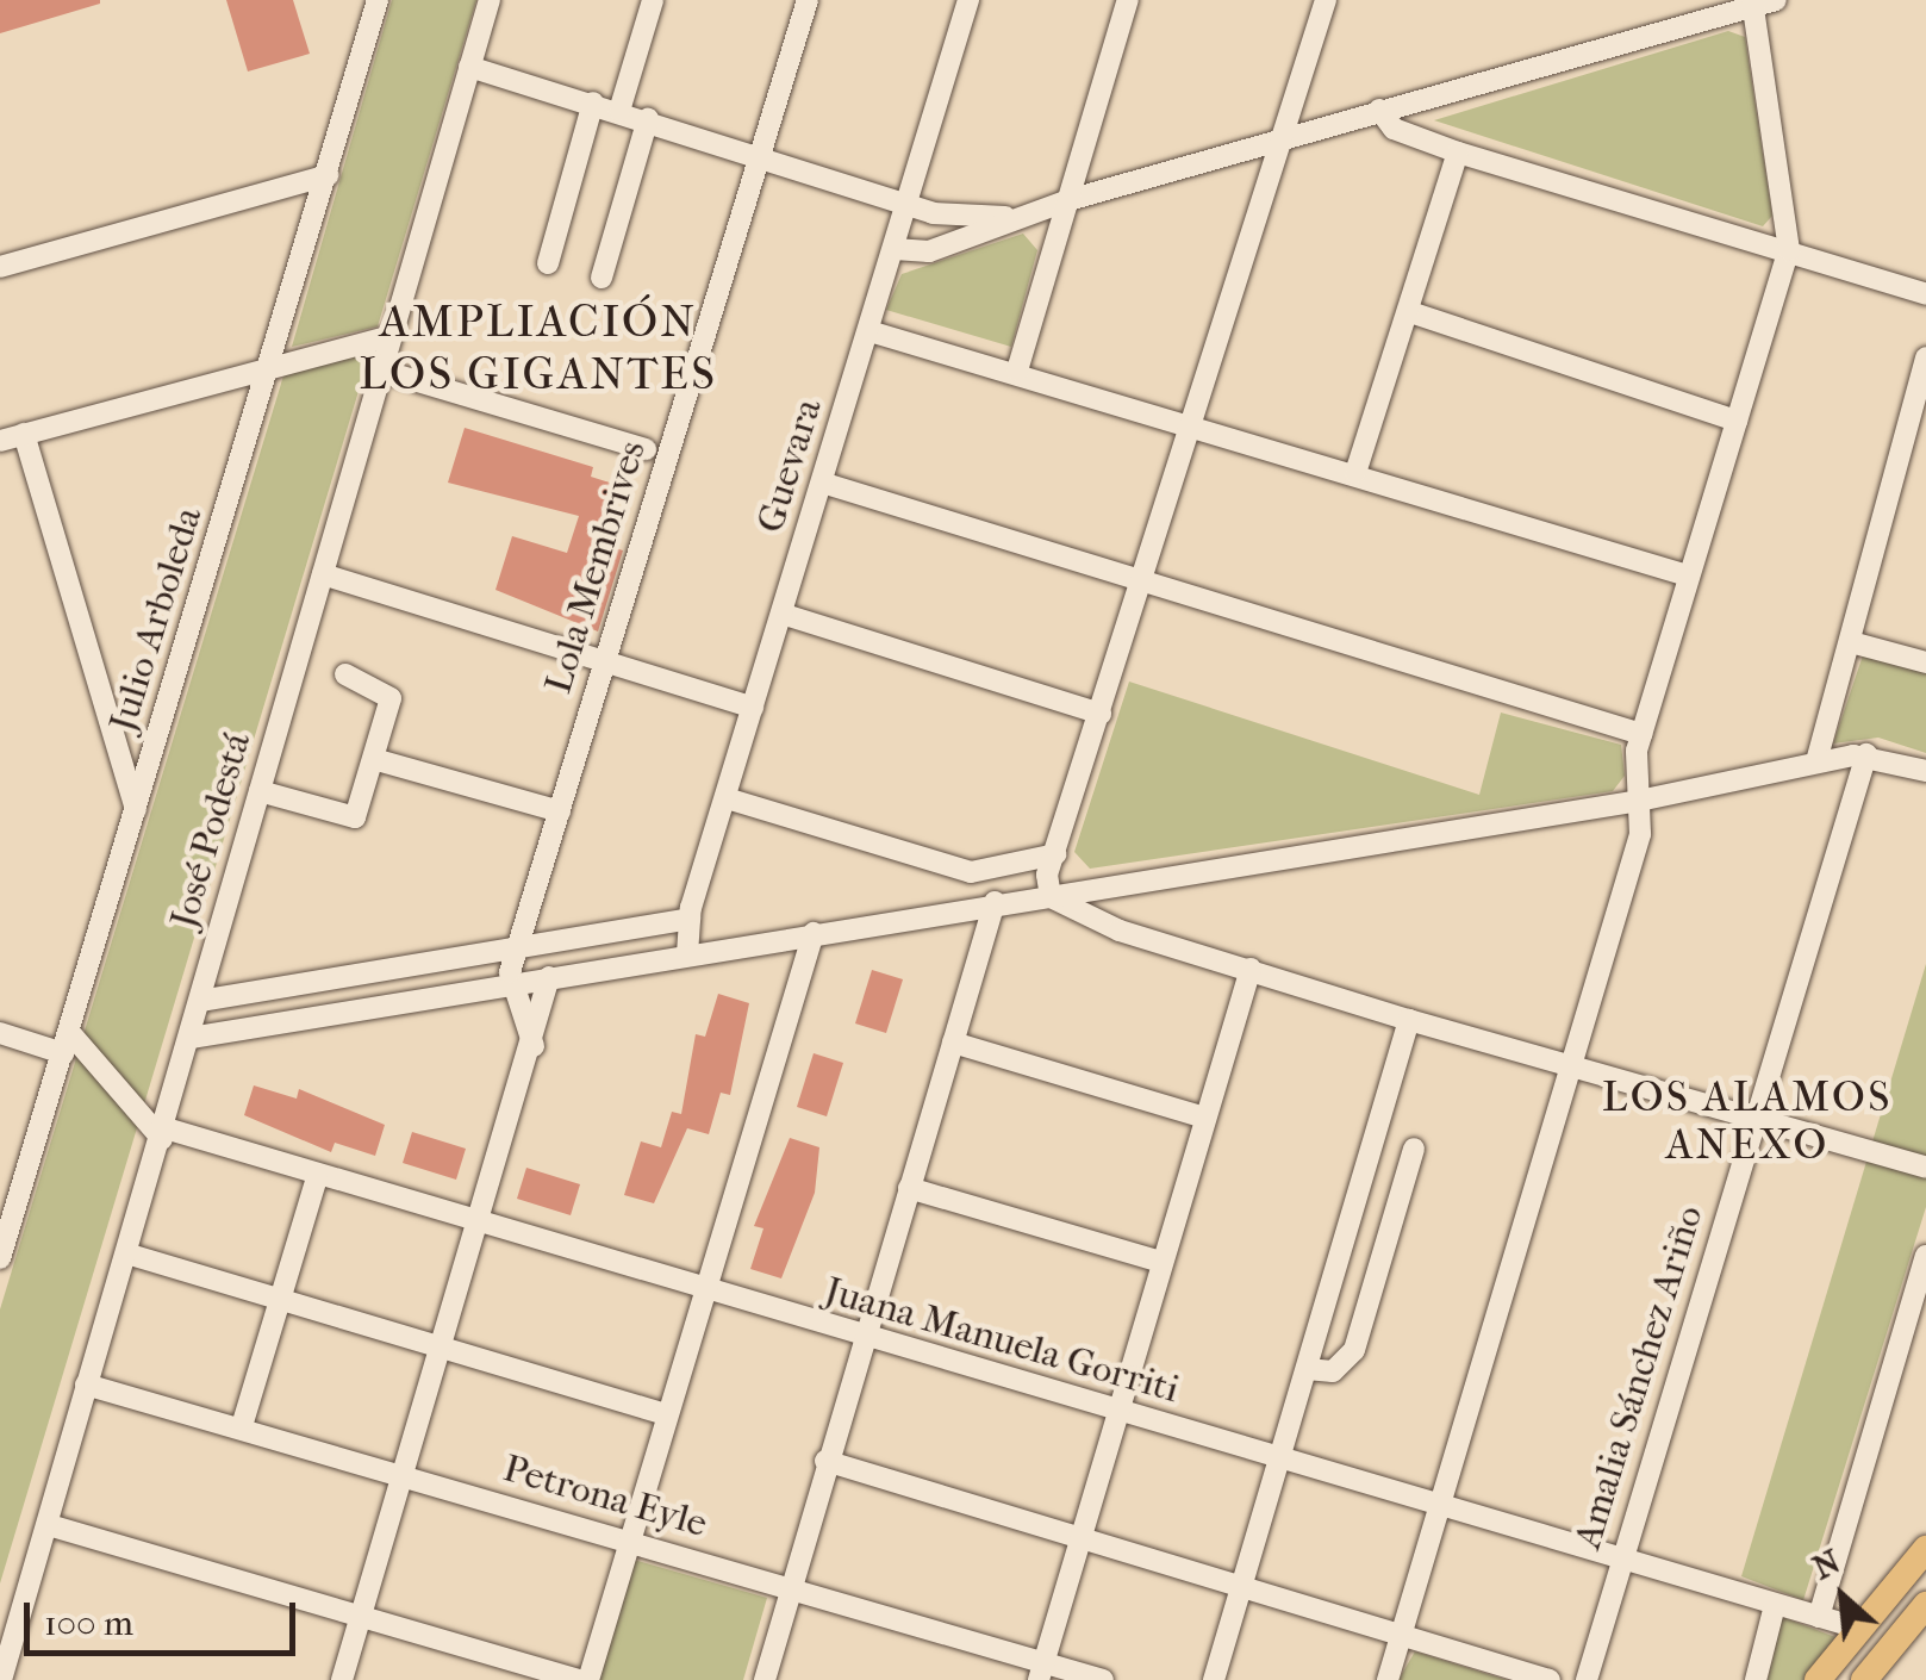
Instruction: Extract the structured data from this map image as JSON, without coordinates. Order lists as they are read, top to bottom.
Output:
{
  "streets": {
    "street": [
      "Guevara",
      "Lola Membrives",
      "Julio Arboleda",
      "José Podestá",
      "Juana Manuela Gorriti",
      "Amalia Sánchez Ariño",
      "Petrona Eyle"
    ]
  },
  "crossings": [
    ["José Podestá", "Juana Manuela Gorriti"],
    ["José Podestá", "Petrona Eyle"],
    ["Juana Manuela Gorriti", "Amalia Sánchez Ariño"]
  ],
  "districts": ["AMPLIACIÓN LOS GIGANTES", "LOS ALAMOS ANEXO"],
  "scale_bar": "100 m",
  "north": "top left"
}
